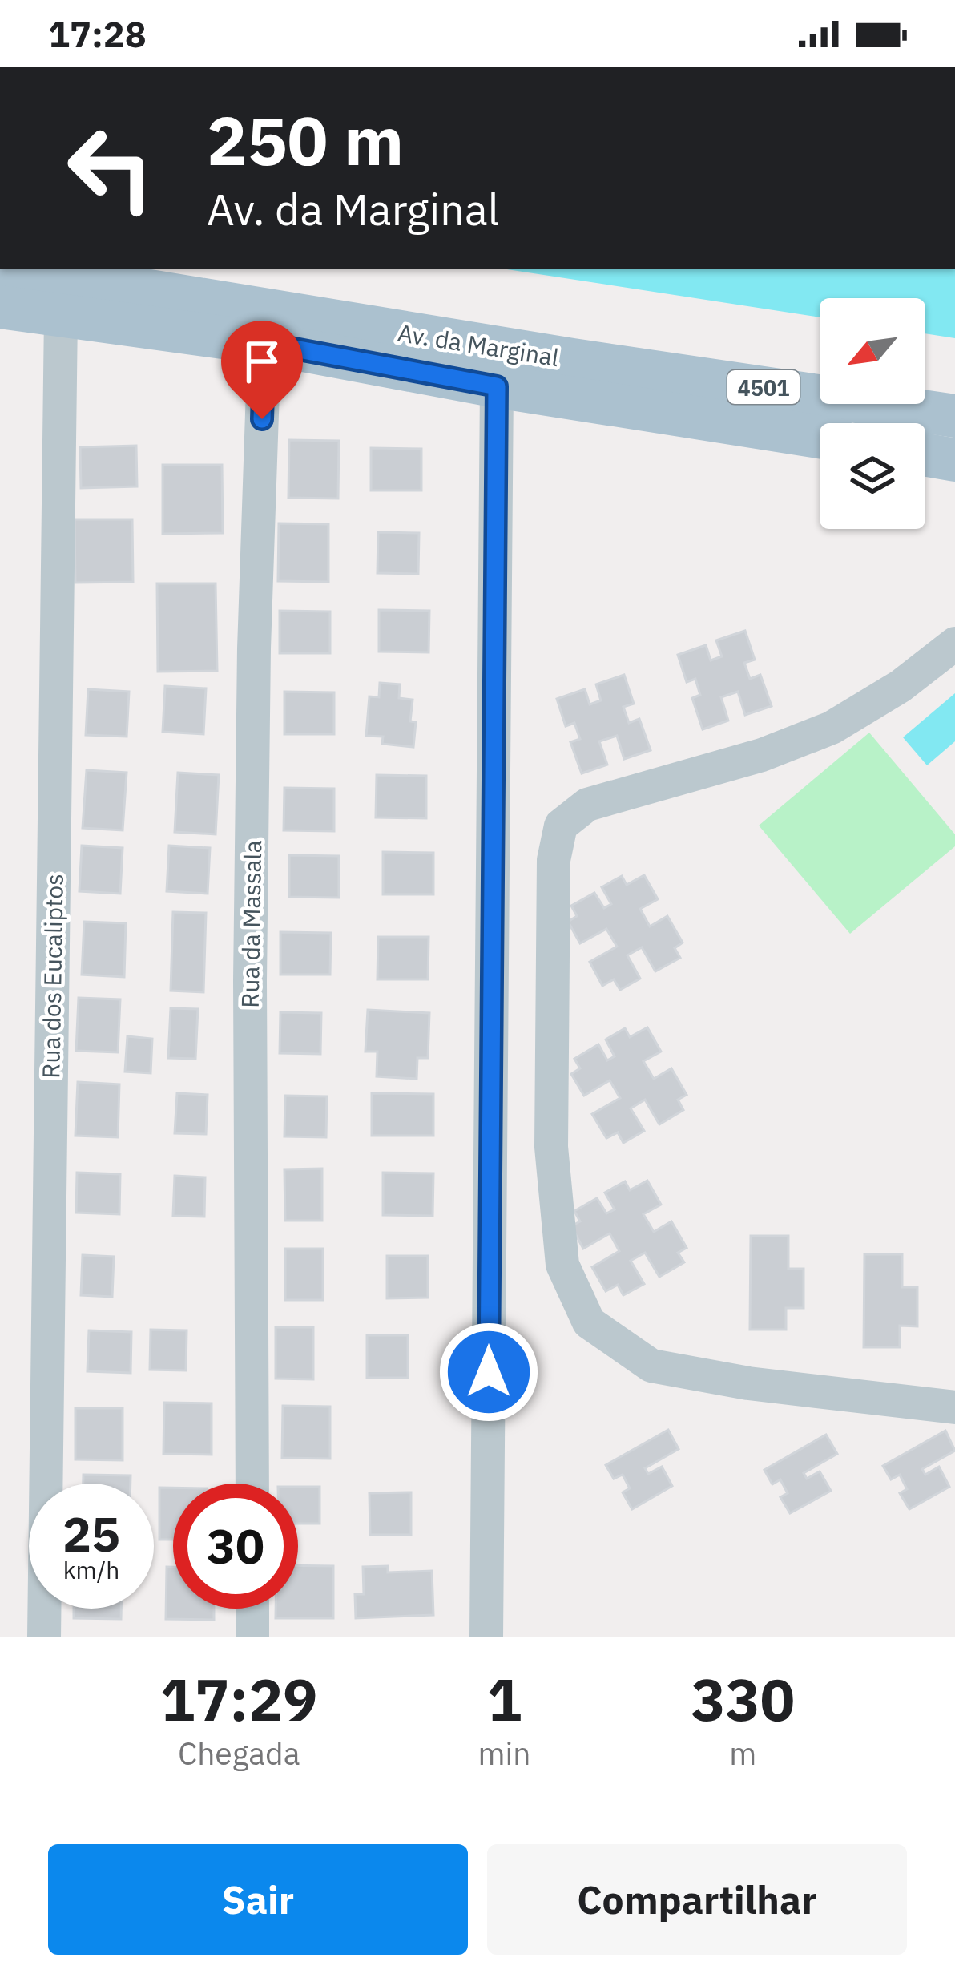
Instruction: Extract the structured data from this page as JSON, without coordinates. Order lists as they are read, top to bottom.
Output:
{
  "streets": {
    "main road": ["Av. da Marginal", "4501"],
    "street": ["Rua da Massala", "Rua dos Eucaliptos"]
  },
  "crossings": [
    ["Av. da Marginal", "Rua da Massala"],
    ["Av. da Marginal", "Rua dos Eucaliptos"]
  ],
  "north": "bottom left",
  "page": {
    "status": "17:28",
    "turn": ["250 m", "Av. da Marginal"],
    "speed": "25 km/h",
    "limit": "30",
    "eta": [
      "17:29",
      "Chegada",
      "1",
      "min",
      "330",
      "m"
    ],
    "buttons": ["Sair", "Compartilhar"]
  }
}
